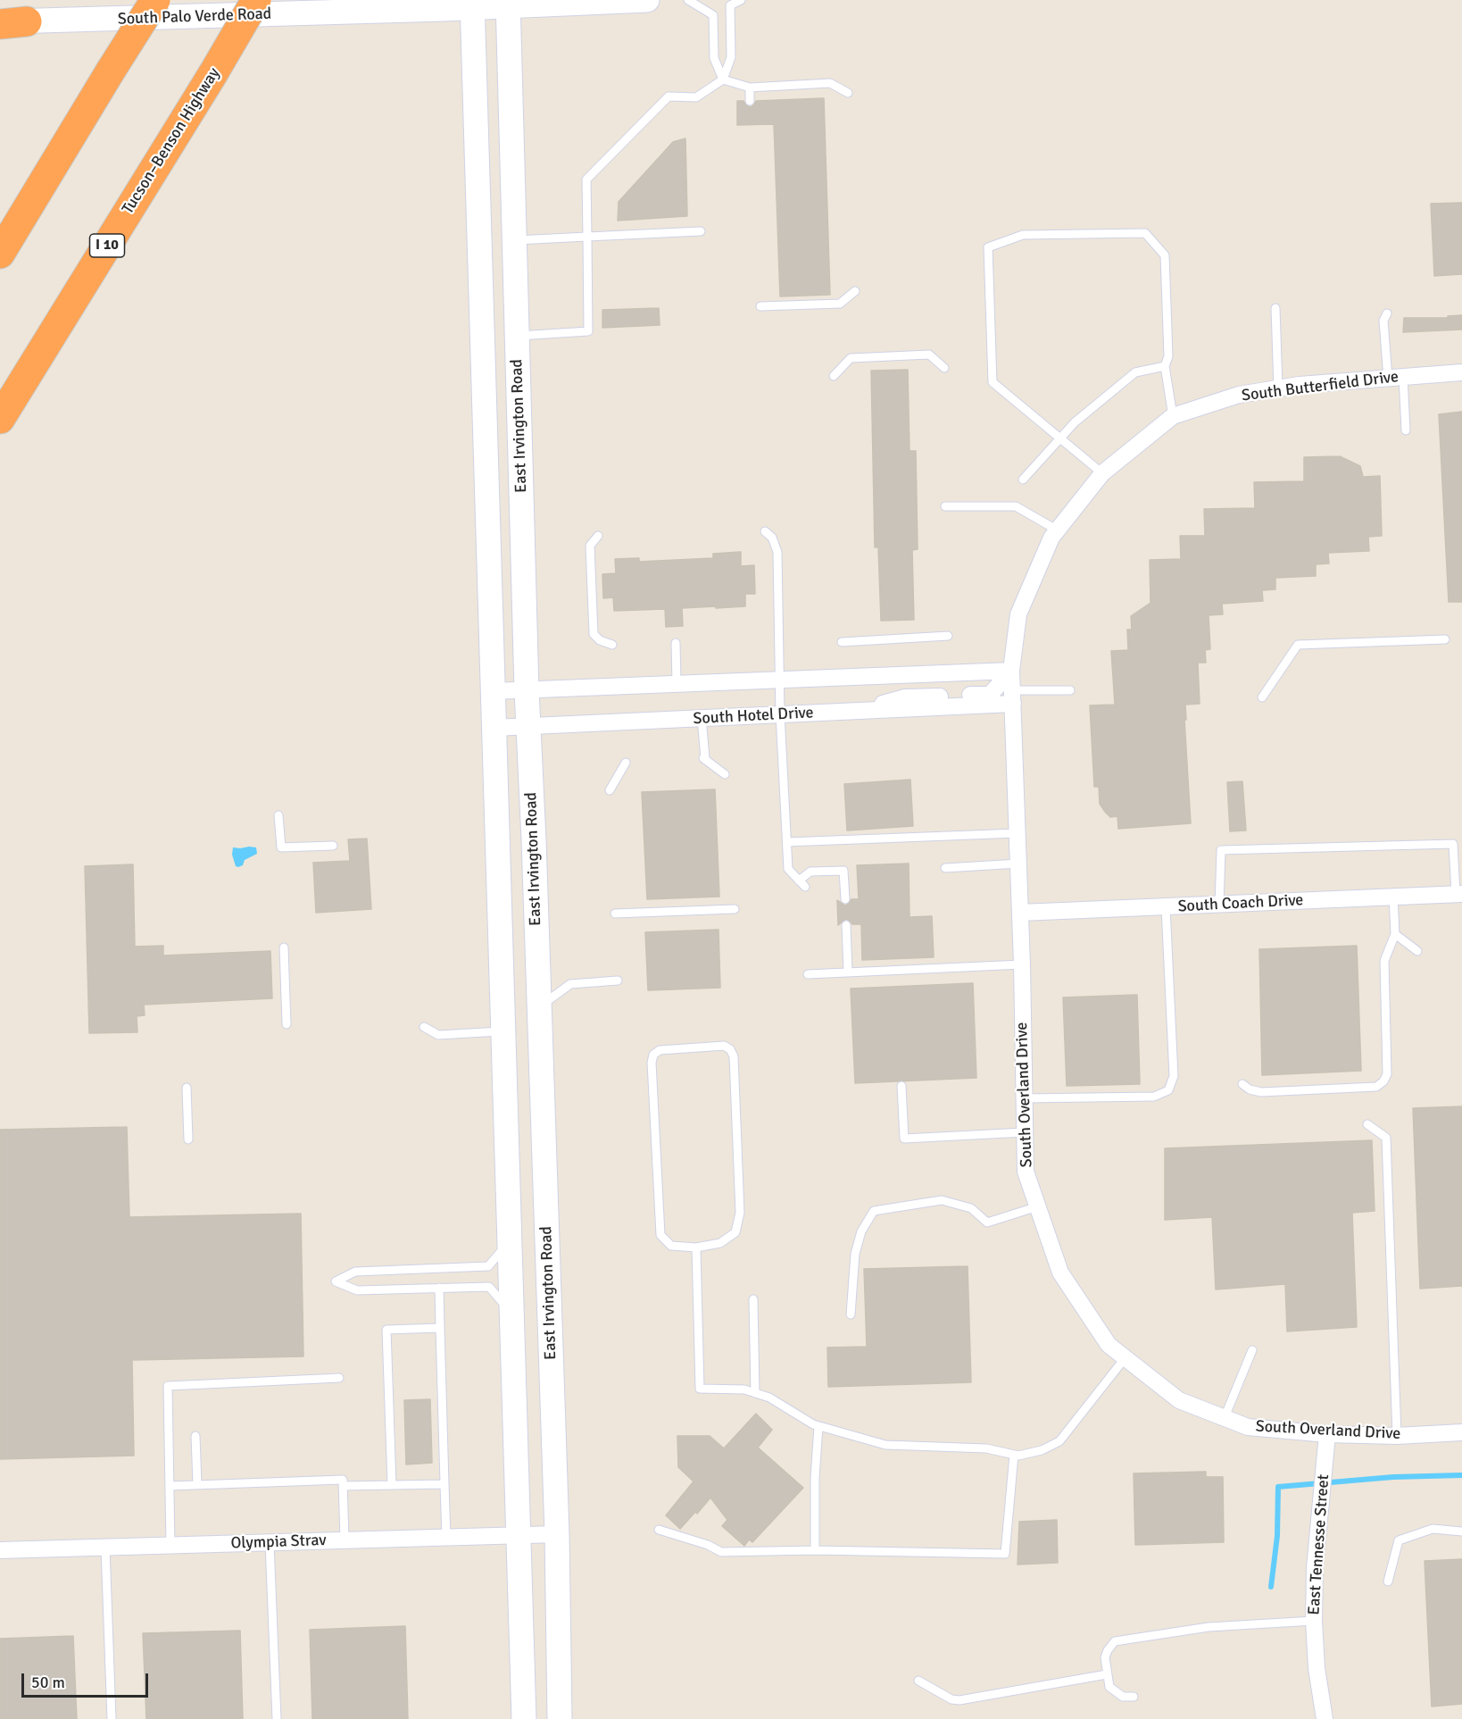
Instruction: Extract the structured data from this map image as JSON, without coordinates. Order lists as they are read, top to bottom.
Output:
{
  "streets": {
    "highway": ["Tucson–Benson Highway", "I 10"],
    "main road": ["South Palo Verde Road", "East Irvington Road"],
    "street": [
      "South Butterfield Drive",
      "South Hotel Drive",
      "South Coach Drive",
      "South Overland Drive",
      "Olympia Strav",
      "East Tennesse Street"
    ]
  },
  "crossings": [
    ["South Palo Verde Road", "East Irvington Road"],
    ["South Butterfield Drive", "South Hotel Drive"],
    ["South Butterfield Drive", "South Overland Drive"],
    ["East Irvington Road", "South Hotel Drive"],
    ["East Irvington Road", "Olympia Strav"],
    ["South Hotel Drive", "South Overland Drive"],
    ["South Coach Drive", "South Overland Drive"],
    ["South Overland Drive", "East Tennesse Street"]
  ],
  "scale_bar": "50 m"
}
